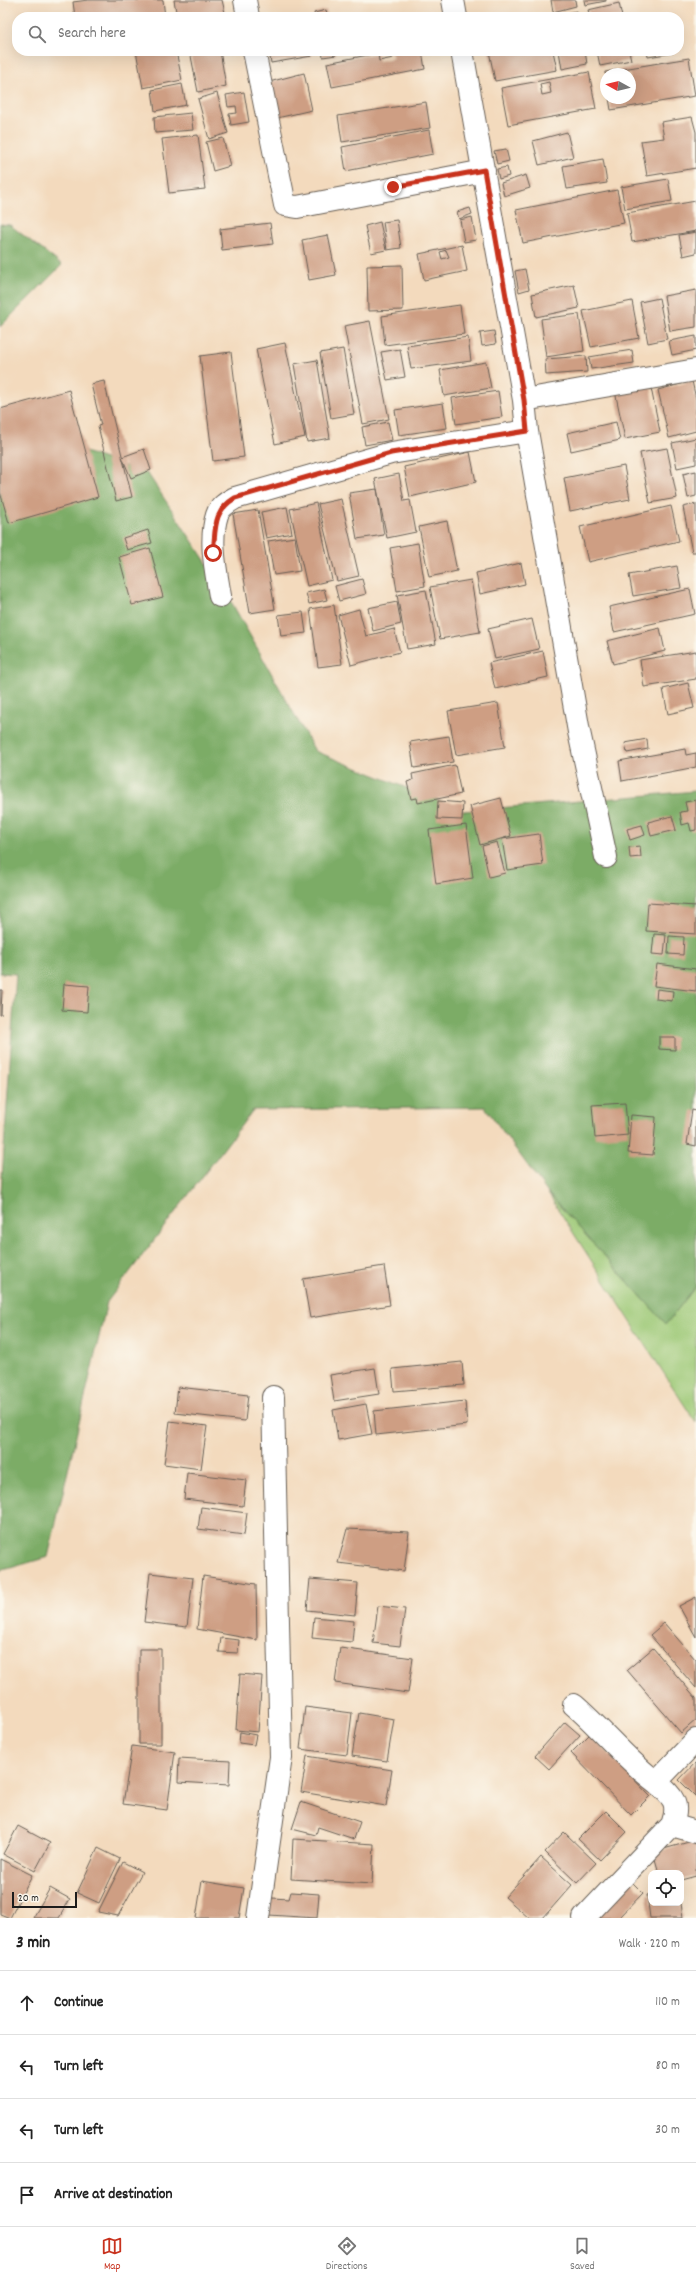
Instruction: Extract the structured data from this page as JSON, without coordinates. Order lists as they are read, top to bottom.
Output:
{
  "scale_bar": "20 m",
  "north": "left",
  "page": {
    "search": "Search here",
    "scale": "20 m",
    "heading": ["3 min", "Walk · 220 m"],
    "list": [
      ["Continue", "110 m"],
      ["Turn left", "80 m"],
      ["Turn left", "30 m"],
      "Arrive at destination"
    ],
    "nav": ["Map", "Directions", "Saved"]
  }
}
